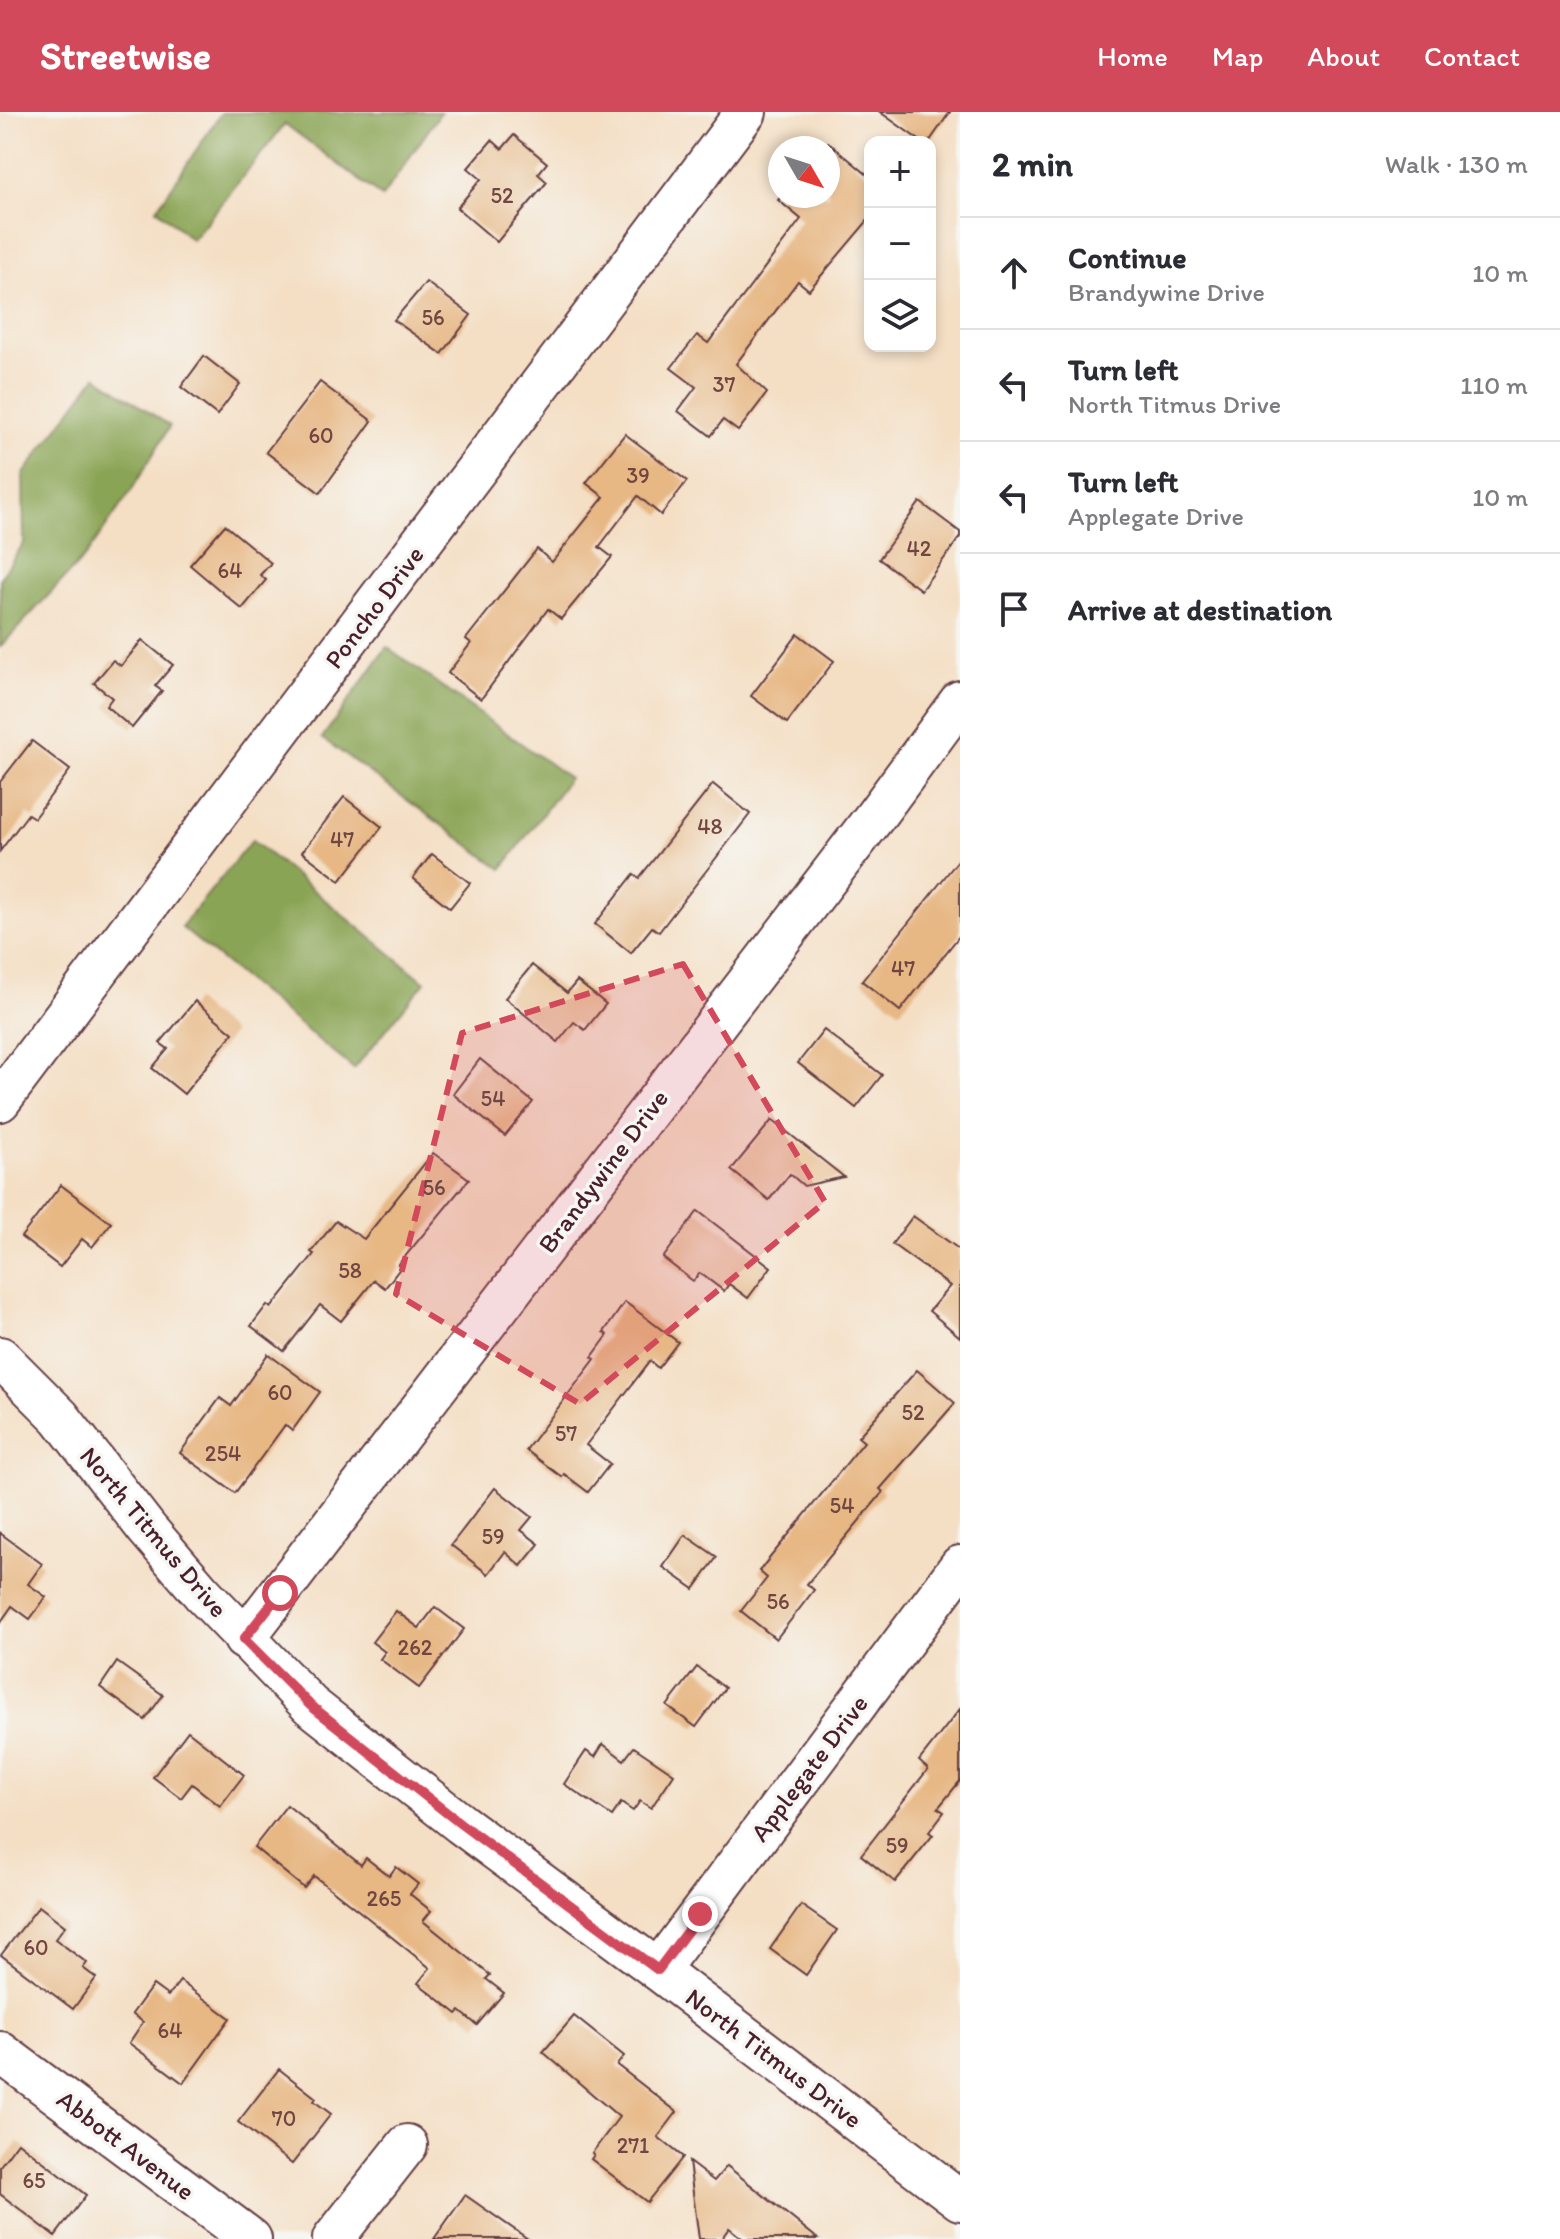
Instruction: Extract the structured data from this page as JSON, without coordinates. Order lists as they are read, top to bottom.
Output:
{
  "streets": {
    "street": [
      "Poncho Drive",
      "Brandywine Drive",
      "North Titmus Drive",
      "Applegate Drive",
      "Abbott Avenue"
    ]
  },
  "crossings": [
    ["Brandywine Drive", "North Titmus Drive"],
    ["North Titmus Drive", "Applegate Drive"]
  ],
  "house_numbers": [
    "52",
    "56",
    "37",
    "60",
    "39",
    "42",
    "64",
    "48",
    "47",
    "47",
    "54",
    "56",
    "58",
    "60",
    "52",
    "57",
    "254",
    "54",
    "59",
    "56",
    "262",
    "59",
    "265",
    "60",
    "64",
    "70",
    "271",
    "65"
  ],
  "north": "bottom right",
  "page": {
    "header": "Streetwise",
    "nav": [
      "Home",
      "Map",
      "About",
      "Contact"
    ],
    "heading": ["2 min", "Walk · 130 m"],
    "map_buttons": ["+", "−"],
    "list": [
      ["Continue", "Brandywine Drive", "10 m"],
      ["Turn left", "North Titmus Drive", "110 m"],
      ["Turn left", "Applegate Drive", "10 m"],
      "Arrive at destination"
    ]
  }
}
